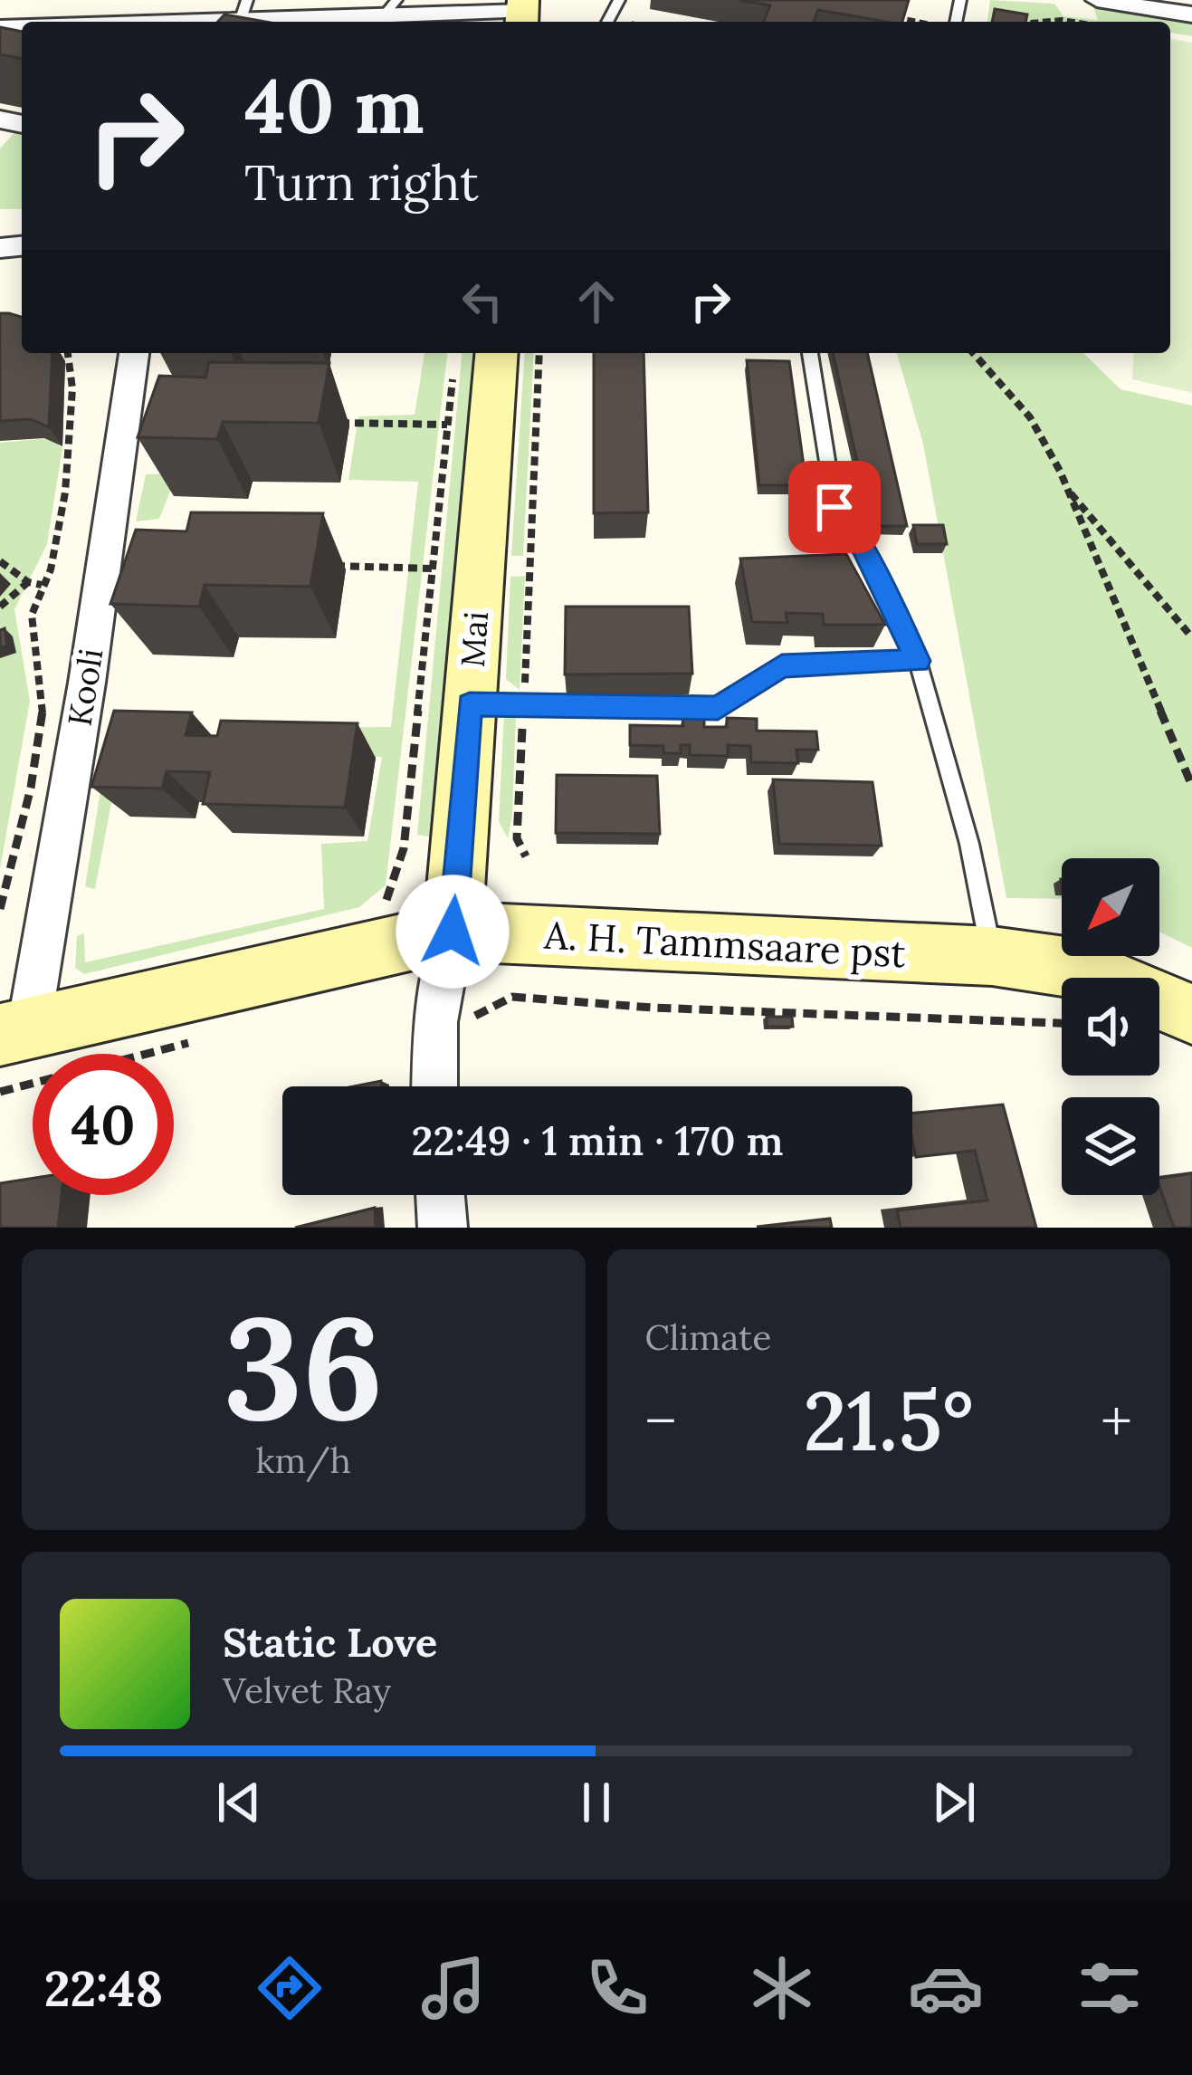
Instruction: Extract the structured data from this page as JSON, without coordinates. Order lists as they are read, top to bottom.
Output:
{
  "streets": {
    "street": ["Mai", "Kooli", "A. H. Tammsaare pst"]
  },
  "crossings": [
    ["Mai", "A. H. Tammsaare pst"],
    ["Kooli", "A. H. Tammsaare pst"]
  ],
  "north": "bottom left",
  "page": {
    "turn": ["40 m", "Turn right"],
    "limit": "40",
    "trip": "22:49 · 1 min · 170 m",
    "tile": [
      ["36", "km/h"],
      "Climate"
    ],
    "heat": ["−", "21.5°", "+"],
    "song": ["Static Love", "Velvet Ray"],
    "tabs": "22:48"
  }
}
